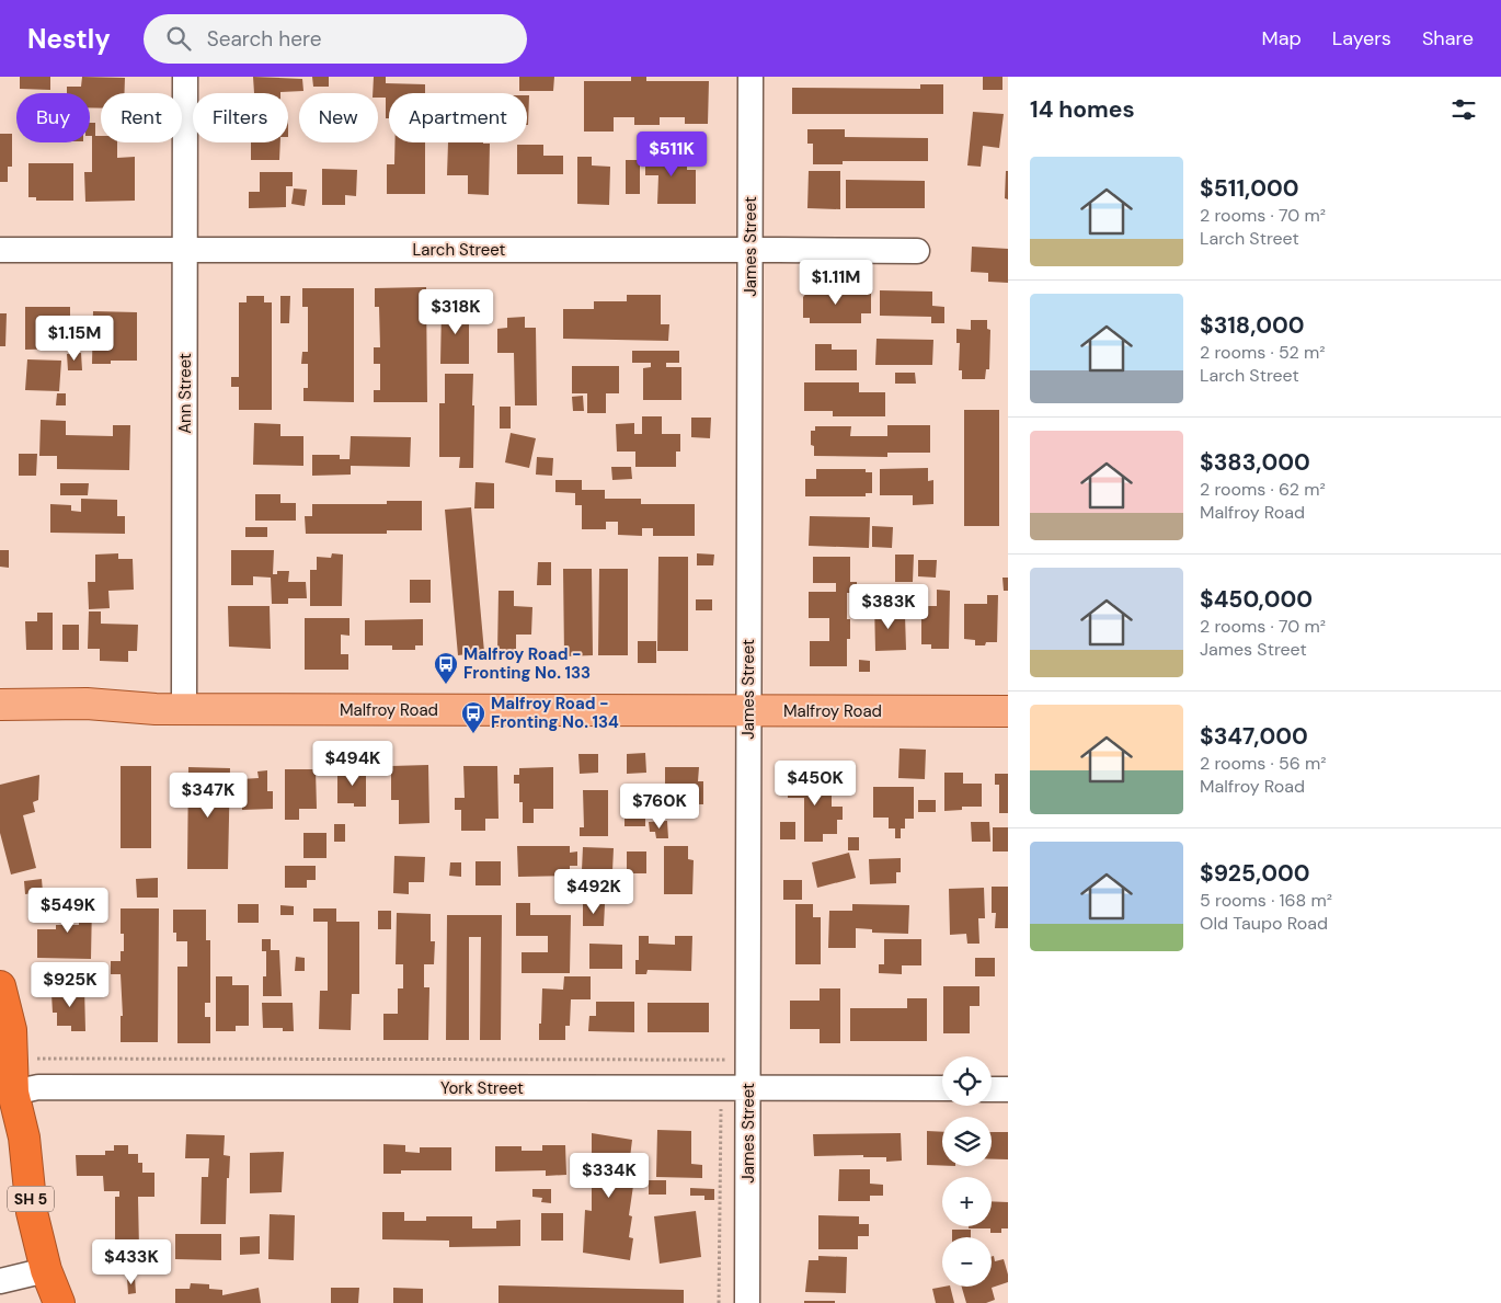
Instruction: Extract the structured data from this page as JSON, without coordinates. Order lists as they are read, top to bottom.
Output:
{
  "streets": {
    "highway": ["SH 5"],
    "main road": ["Malfroy Road"],
    "street": [
      "James Street",
      "Larch Street",
      "Ann Street",
      "York Street"
    ]
  },
  "crossings": [
    ["James Street", "Larch Street"],
    ["James Street", "Malfroy Road"],
    ["James Street", "York Street"],
    ["Larch Street", "Ann Street"],
    ["Ann Street", "Malfroy Road"],
    ["York Street", "SH 5"]
  ],
  "places": {
    "bus stop": ["Malfroy Road - Fronting No. 133", "Malfroy Road - Fronting No. 134"]
  },
  "page": {
    "header": "Nestly",
    "search": "Search here",
    "nav": ["Map", "Layers", "Share"],
    "heading": "14 homes",
    "chip": [
      "Buy",
      "Rent",
      "Filters",
      "New",
      "Apartment"
    ],
    "price": [
      "$511K",
      "$1.11M",
      "$318K",
      "$1.15M",
      "$383K",
      "$494K",
      "$450K",
      "$347K",
      "$760K",
      "$492K",
      "$549K",
      "$925K",
      "$334K",
      "$433K"
    ],
    "list": [
      {
        "name": "$511,000",
        "note": "2 rooms · 70 m² · Larch Street"
      },
      {
        "name": "$318,000",
        "note": "2 rooms · 52 m² · Larch Street"
      },
      {
        "name": "$383,000",
        "note": "2 rooms · 62 m² · Malfroy Road"
      },
      {
        "name": "$450,000",
        "note": "2 rooms · 70 m² · James Street"
      },
      {
        "name": "$347,000",
        "note": "2 rooms · 56 m² · Malfroy Road"
      },
      {
        "name": "$925,000",
        "note": "5 rooms · 168 m² · Old Taupo Road"
      }
    ],
    "map_buttons": ["+", "−"]
  }
}
